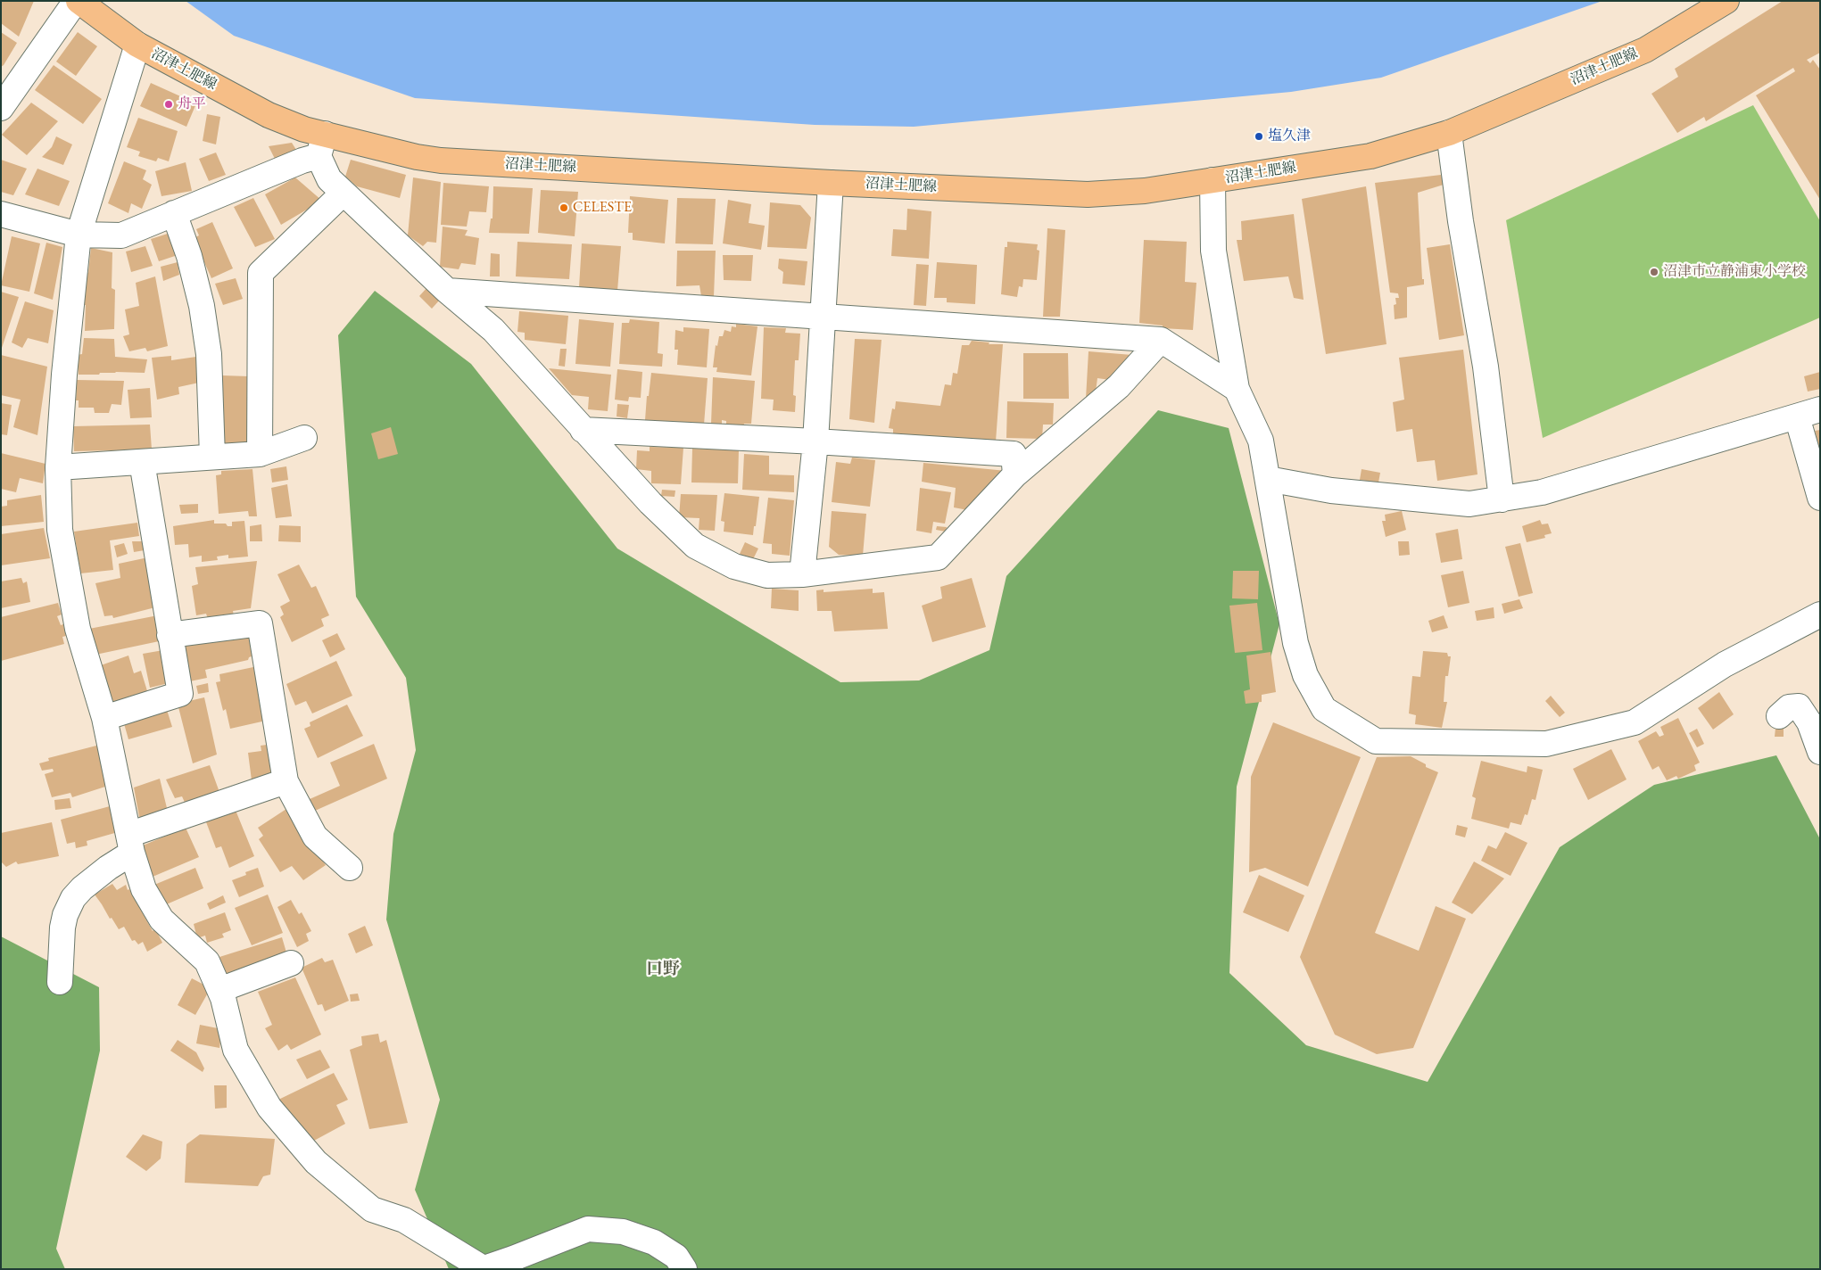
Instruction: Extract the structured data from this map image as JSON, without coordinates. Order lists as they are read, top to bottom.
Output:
{
  "streets": {
    "main road": ["沼津土肥線"]
  },
  "districts": ["口野"],
  "places": [
    "舟平",
    "塩久津",
    "CELESTE",
    "沼津市立静浦東小学校"
  ]
}
